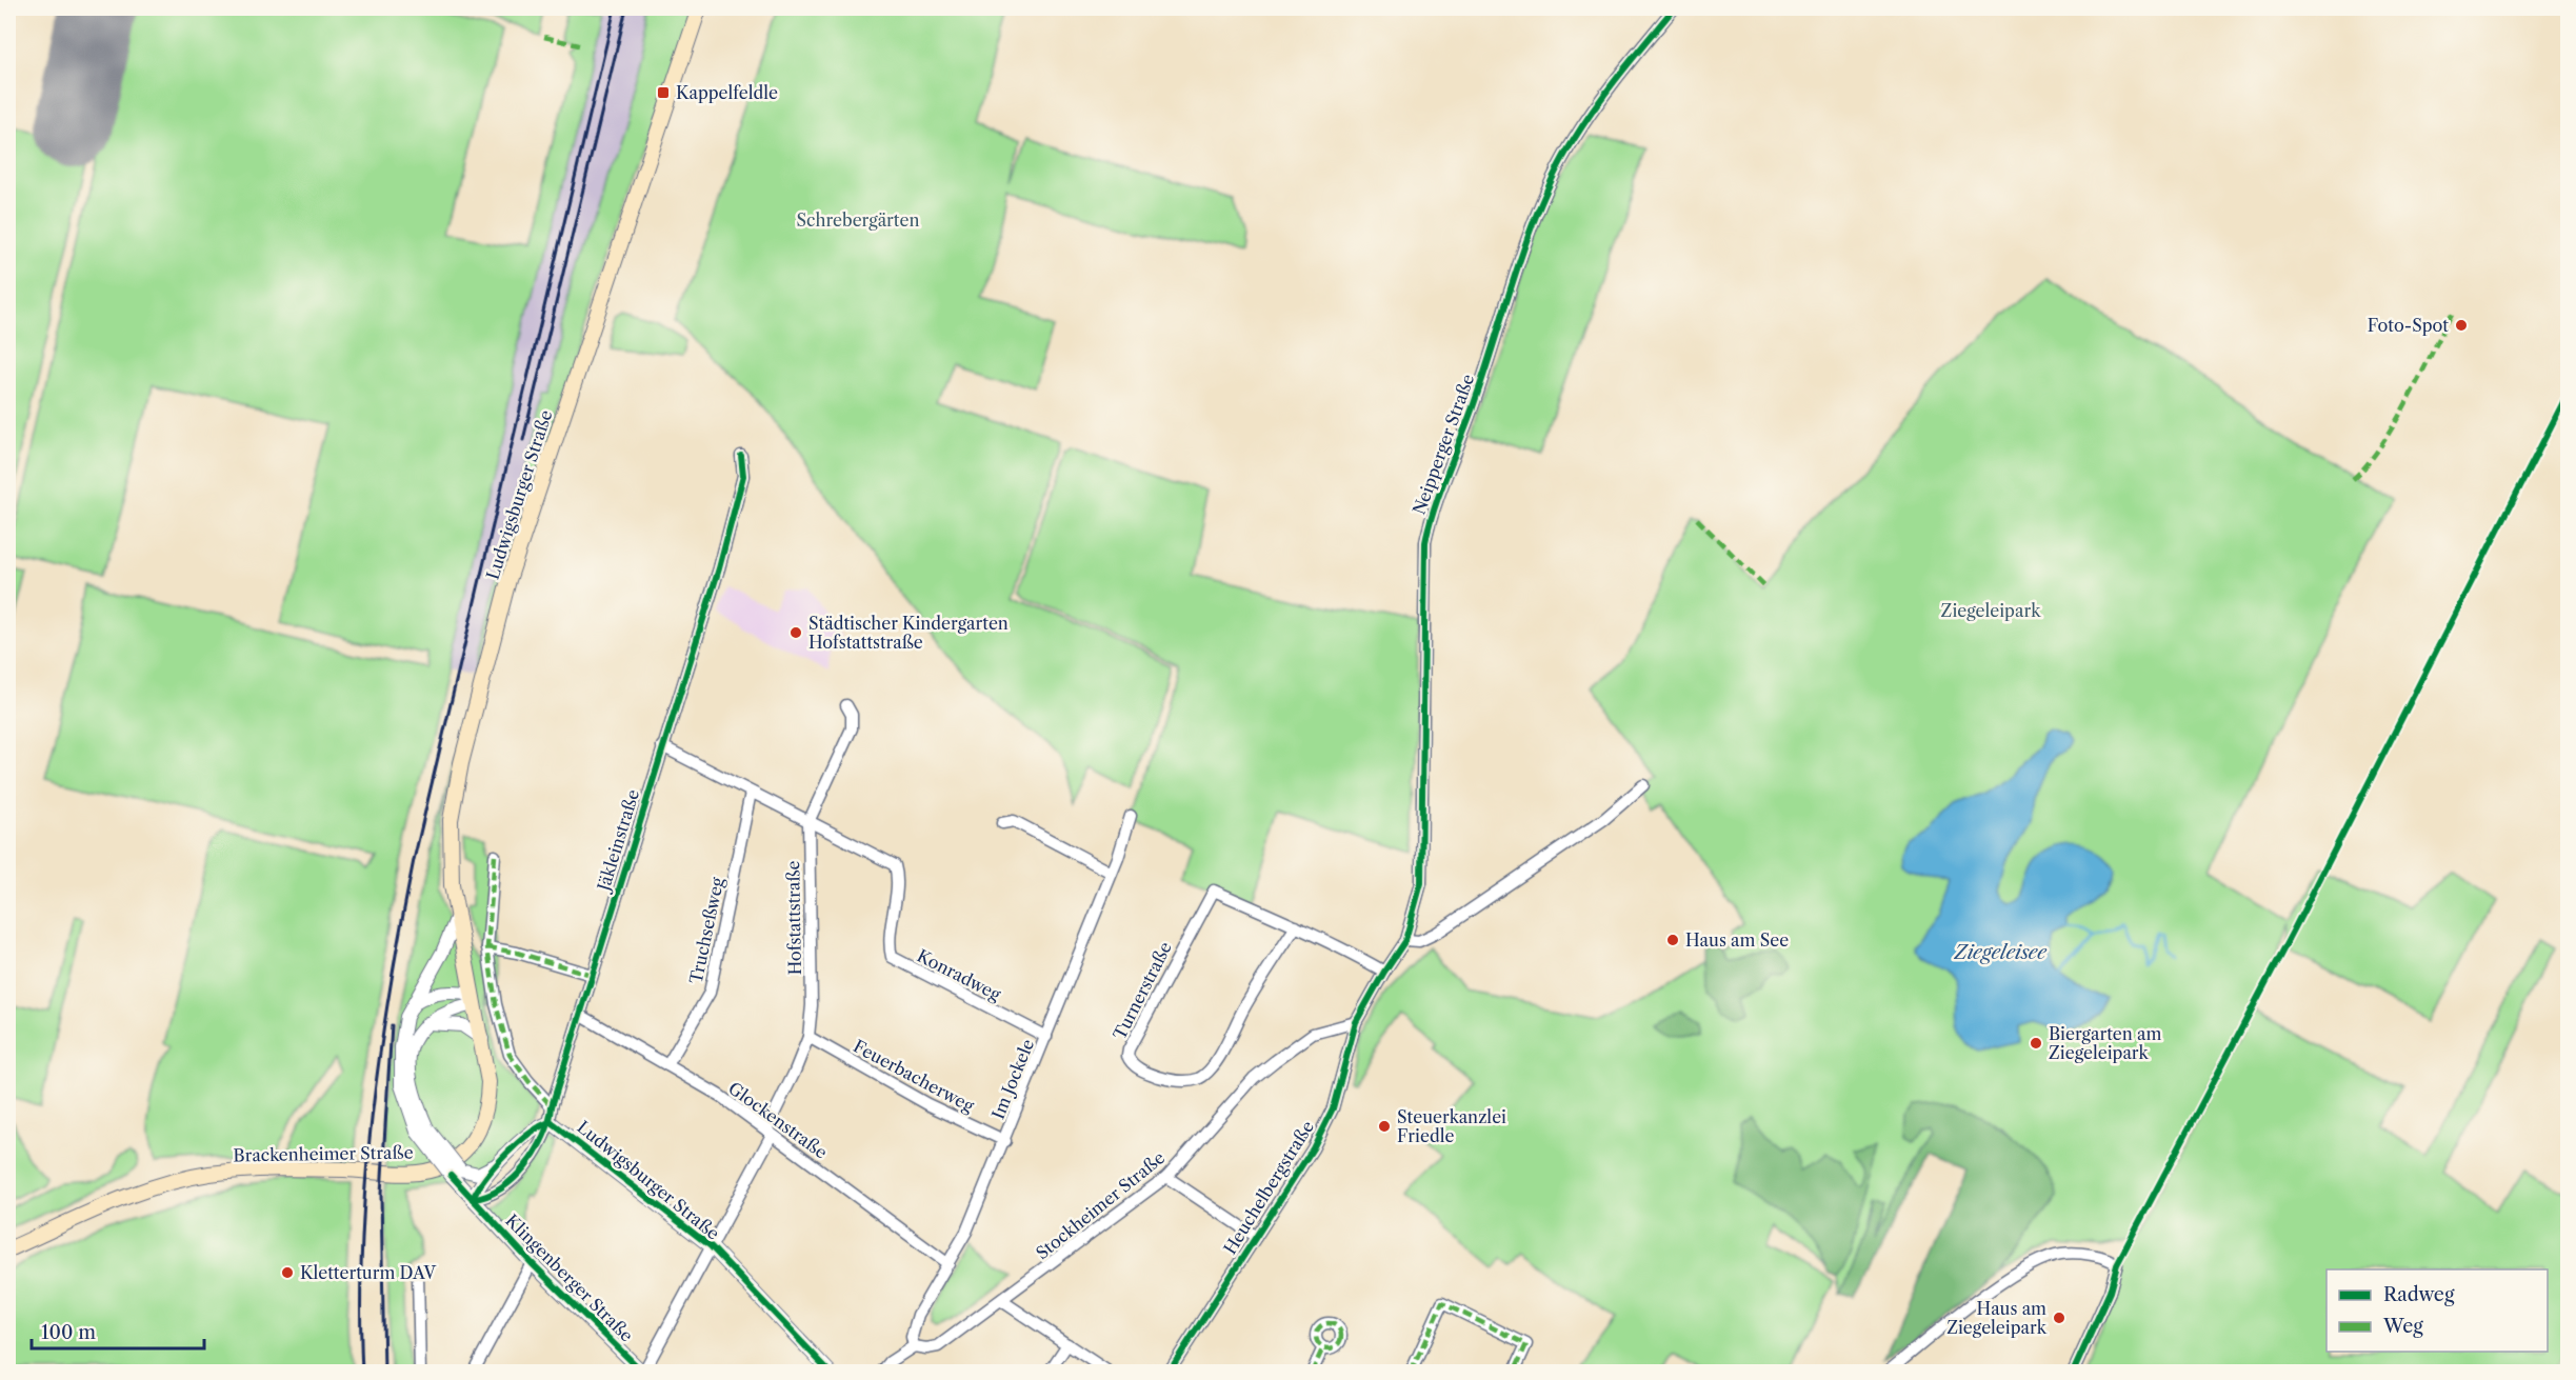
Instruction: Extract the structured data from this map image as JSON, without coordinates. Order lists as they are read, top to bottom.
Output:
{
  "streets": {
    "main road": ["Ludwigsburger Straße", "Brackenheimer Straße"],
    "street": [
      "Neipperger Straße",
      "Jäkleinstraße",
      "Hofstattstraße",
      "Truchseßweg",
      "Konradweg",
      "Turnerstraße",
      "Feuerbacherweg",
      "Im Jockele",
      "Glockenstraße",
      "Heuchelbergstraße",
      "Stockheimer Straße",
      "Klingenberger Straße"
    ]
  },
  "crossings": [
    ["Neipperger Straße", "Heuchelbergstraße"],
    ["Ludwigsburger Straße", "Jäkleinstraße"],
    ["Ludwigsburger Straße", "Hofstattstraße"],
    ["Ludwigsburger Straße", "Brackenheimer Straße"],
    ["Ludwigsburger Straße", "Klingenberger Straße"],
    ["Jäkleinstraße", "Glockenstraße"],
    ["Jäkleinstraße", "Klingenberger Straße"],
    ["Hofstattstraße", "Konradweg"],
    ["Hofstattstraße", "Feuerbacherweg"],
    ["Hofstattstraße", "Glockenstraße"],
    ["Hofstattstraße", "Klingenberger Straße"],
    ["Truchseßweg", "Glockenstraße"],
    ["Konradweg", "Im Jockele"],
    ["Turnerstraße", "Heuchelbergstraße"],
    ["Feuerbacherweg", "Im Jockele"],
    ["Im Jockele", "Glockenstraße"],
    ["Im Jockele", "Stockheimer Straße"],
    ["Heuchelbergstraße", "Stockheimer Straße"]
  ],
  "water": ["Ziegeleisee"],
  "parks": ["Schrebergärten", "Ziegeleipark"],
  "places": {
    "transit": ["Kappelfeldle"],
    "other": [
      "Foto-Spot",
      "Städtischer Kindergarten Hofstattstraße",
      "Haus am See",
      "Biergarten am Ziegeleipark",
      "Steuerkanzlei Friedle",
      "Kletterturm DAV",
      "Haus am Ziegeleipark"
    ]
  },
  "legend": ["Radweg", "Weg"],
  "scale_bar": "100 m"
}
